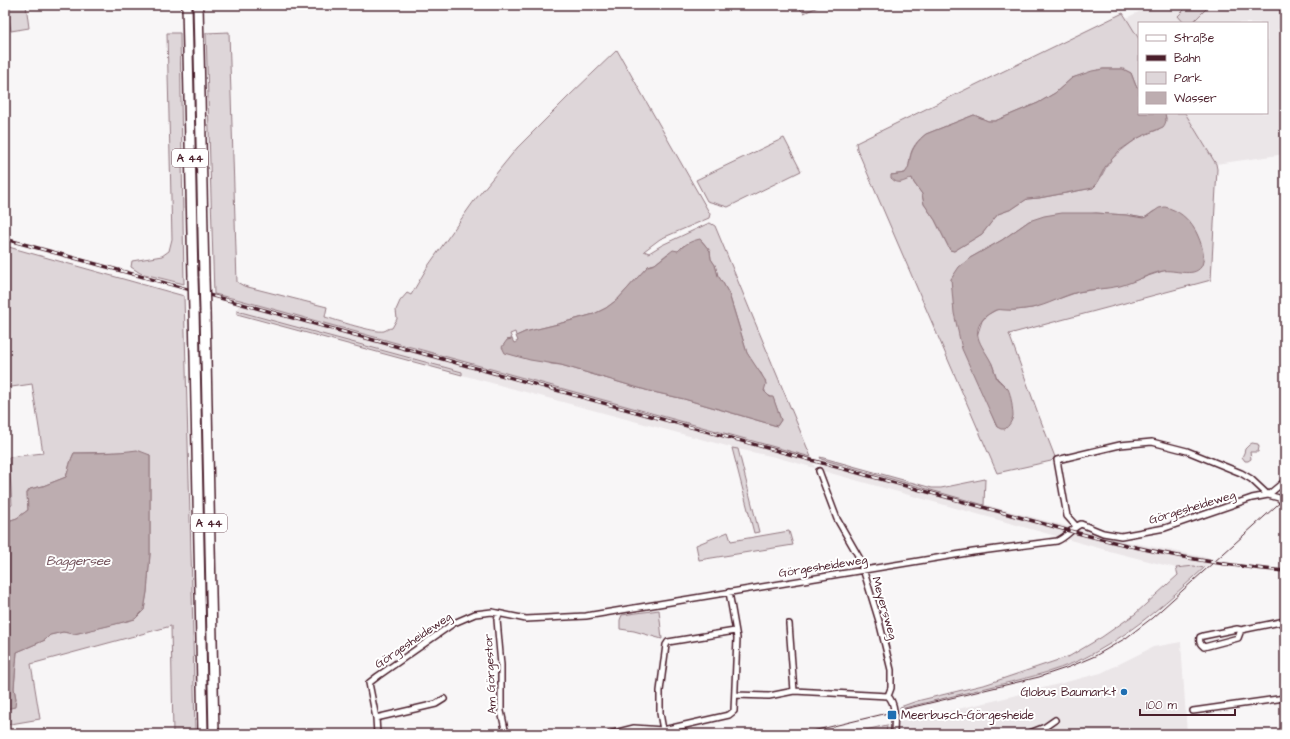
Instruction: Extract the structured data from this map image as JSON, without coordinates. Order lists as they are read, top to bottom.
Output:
{
  "streets": {
    "highway": ["A 44"],
    "street": ["Görgesheideweg", "Meyersweg", "Am Görgestor"]
  },
  "crossings": [
    ["Görgesheideweg", "Meyersweg"],
    ["Görgesheideweg", "Am Görgestor"]
  ],
  "water": ["Baggersee"],
  "places": {
    "other": ["Globus Baumarkt"],
    "transit": ["Meerbusch-Görgesheide"]
  },
  "legend": [
    "Straße",
    "Bahn",
    "Park",
    "Wasser"
  ],
  "scale_bar": "100 m"
}
